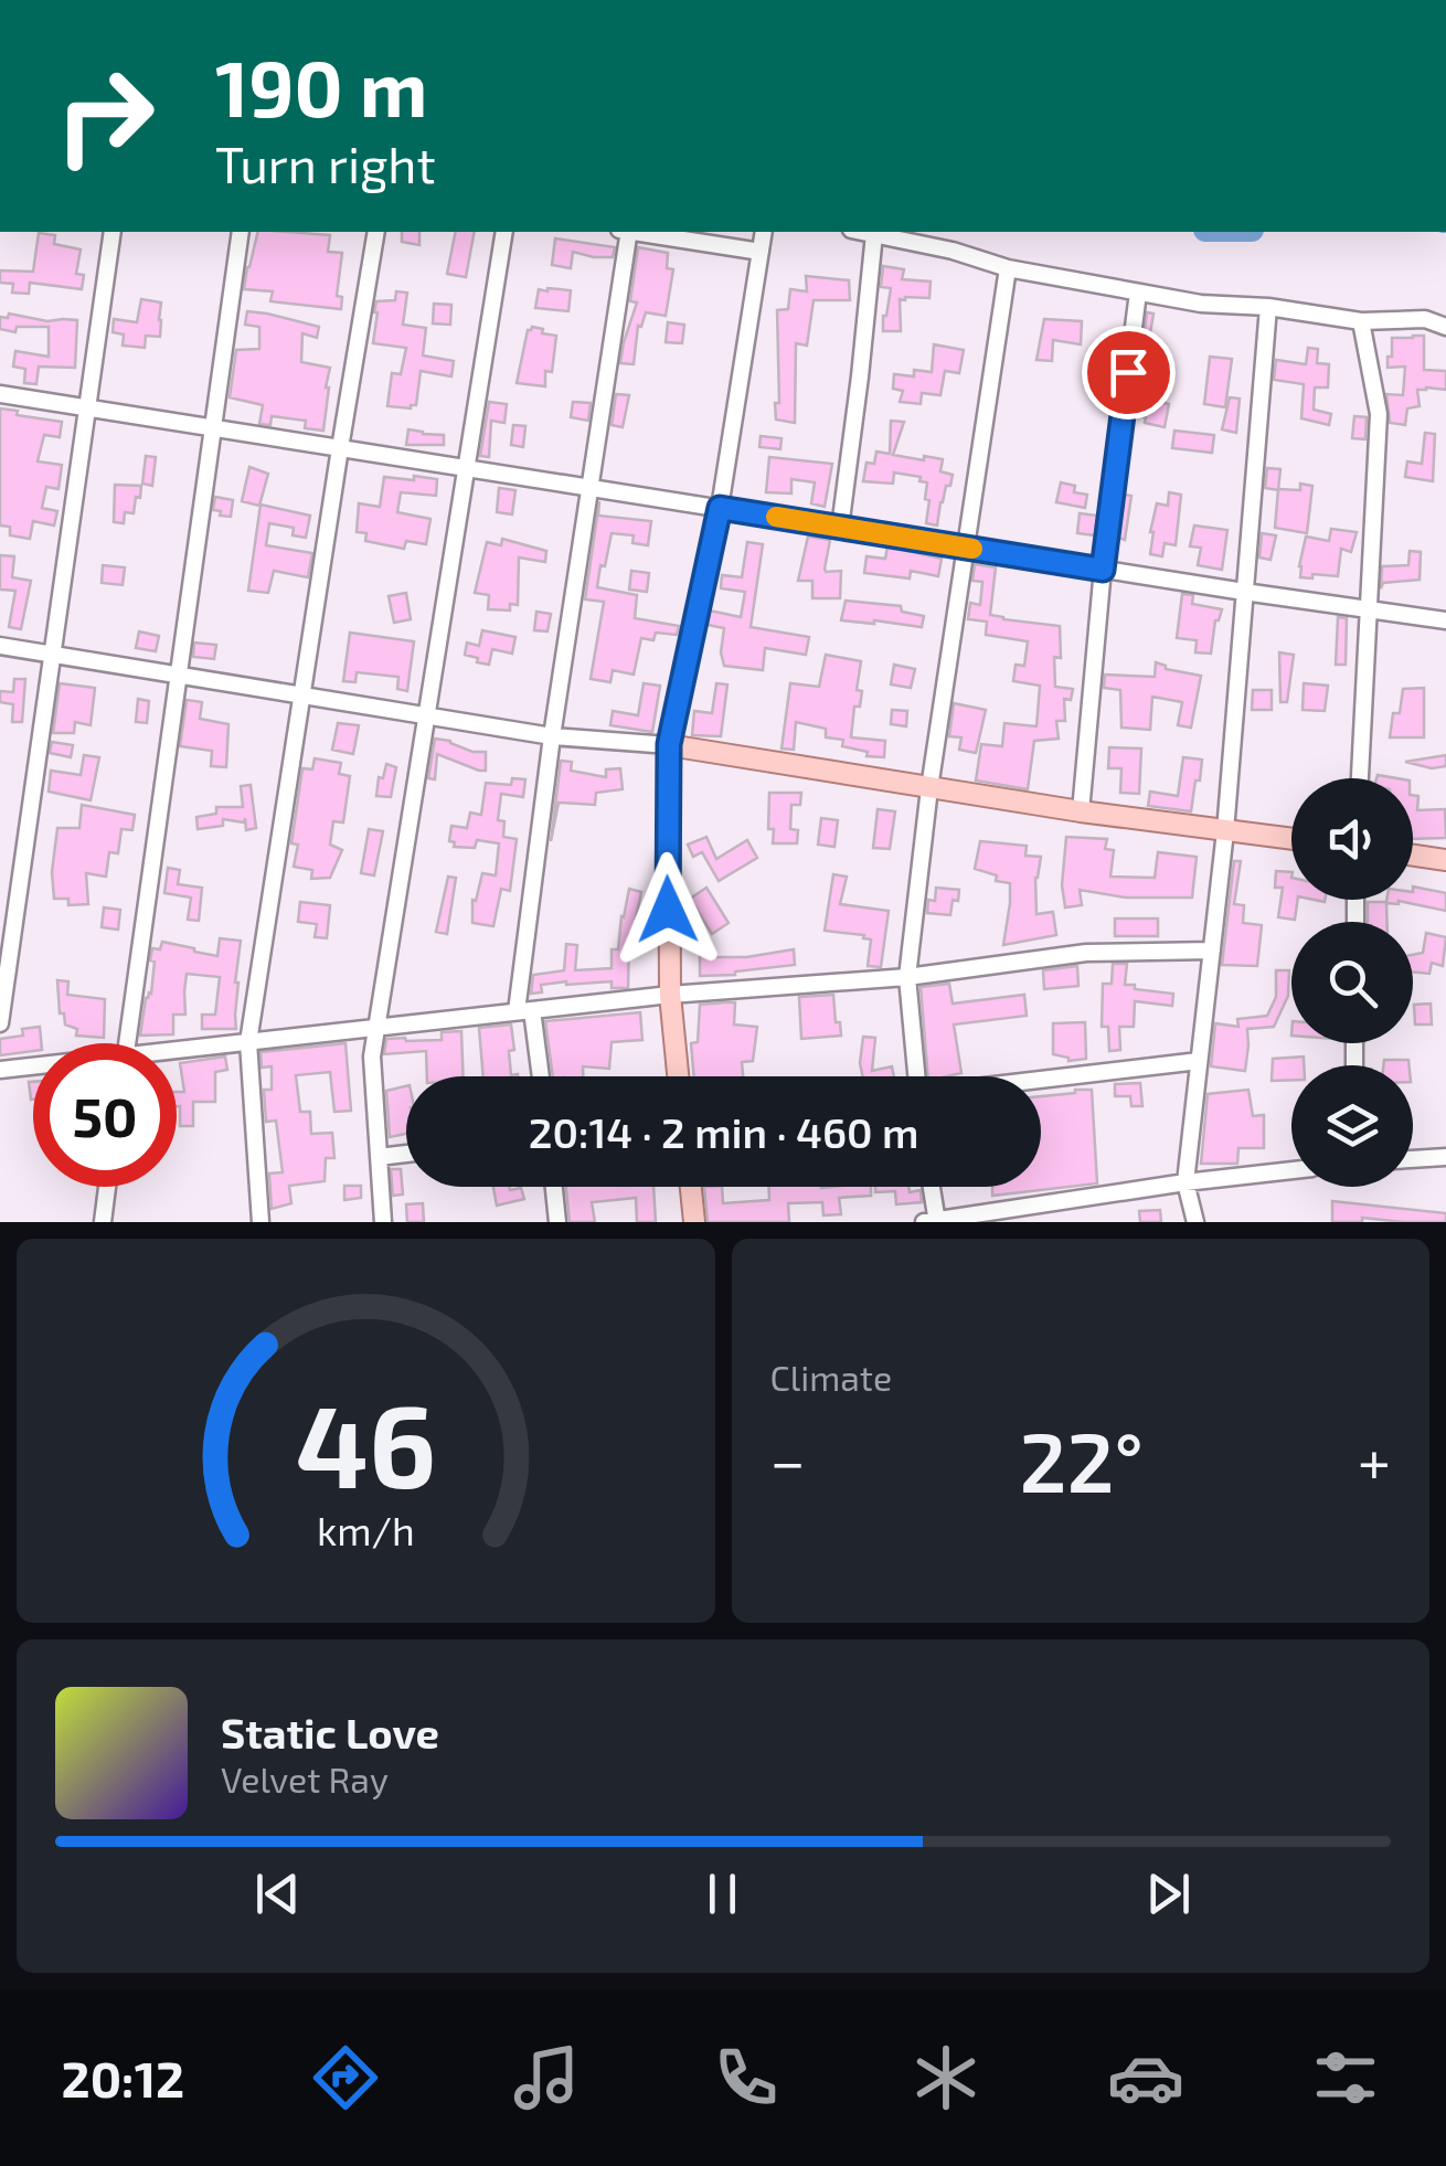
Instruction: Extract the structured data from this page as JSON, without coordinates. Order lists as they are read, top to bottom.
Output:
{
  "page": {
    "turn": ["190 m", "Turn right"],
    "limit": "50",
    "trip": "20:14 · 2 min · 460 m",
    "tile": "Climate",
    "heat": ["−", "22°", "+"],
    "song": ["Static Love", "Velvet Ray"],
    "tabs": "20:12",
    "gauge": ["46", "km/h"]
  }
}
